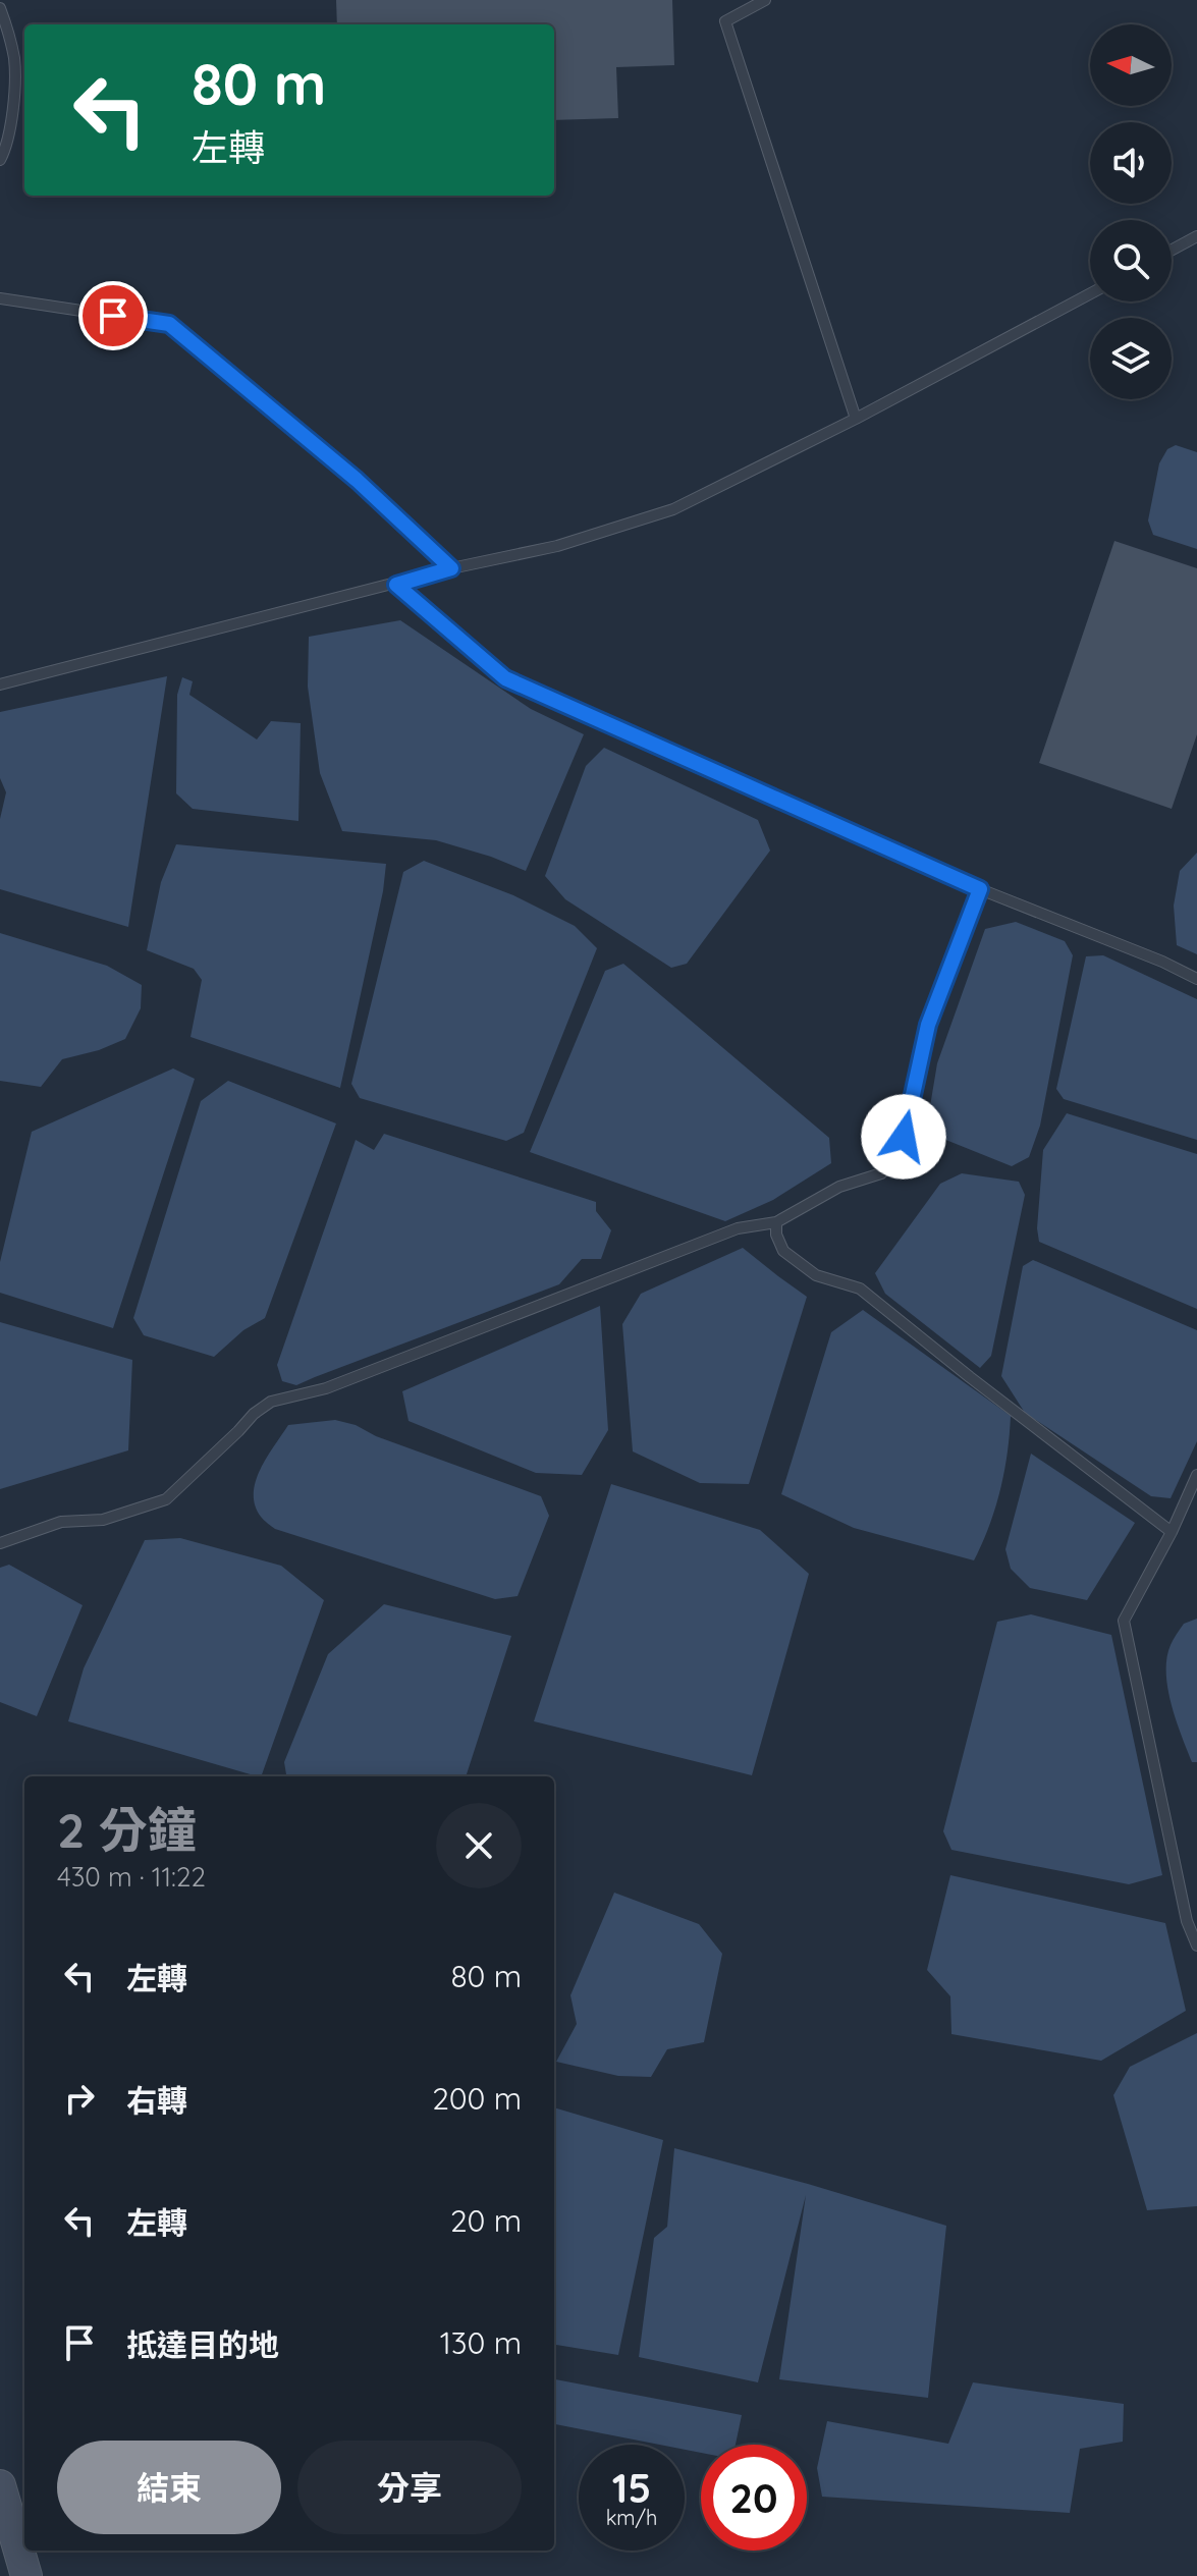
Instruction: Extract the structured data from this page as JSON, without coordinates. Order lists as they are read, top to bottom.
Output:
{
  "north": "left",
  "page": {
    "turn": ["80 m", "左轉"],
    "heading": ["2 分鐘", "430 m · 11:22"],
    "list": [
      {
        "name": "左轉",
        "value": "80 m"
      },
      {
        "name": "右轉",
        "value": "200 m"
      },
      {
        "name": "左轉",
        "value": "20 m"
      },
      {
        "name": "抵達目的地",
        "value": "130 m"
      }
    ],
    "buttons": ["結束", "分享"],
    "speed": "15 km/h",
    "limit": "20"
  }
}
